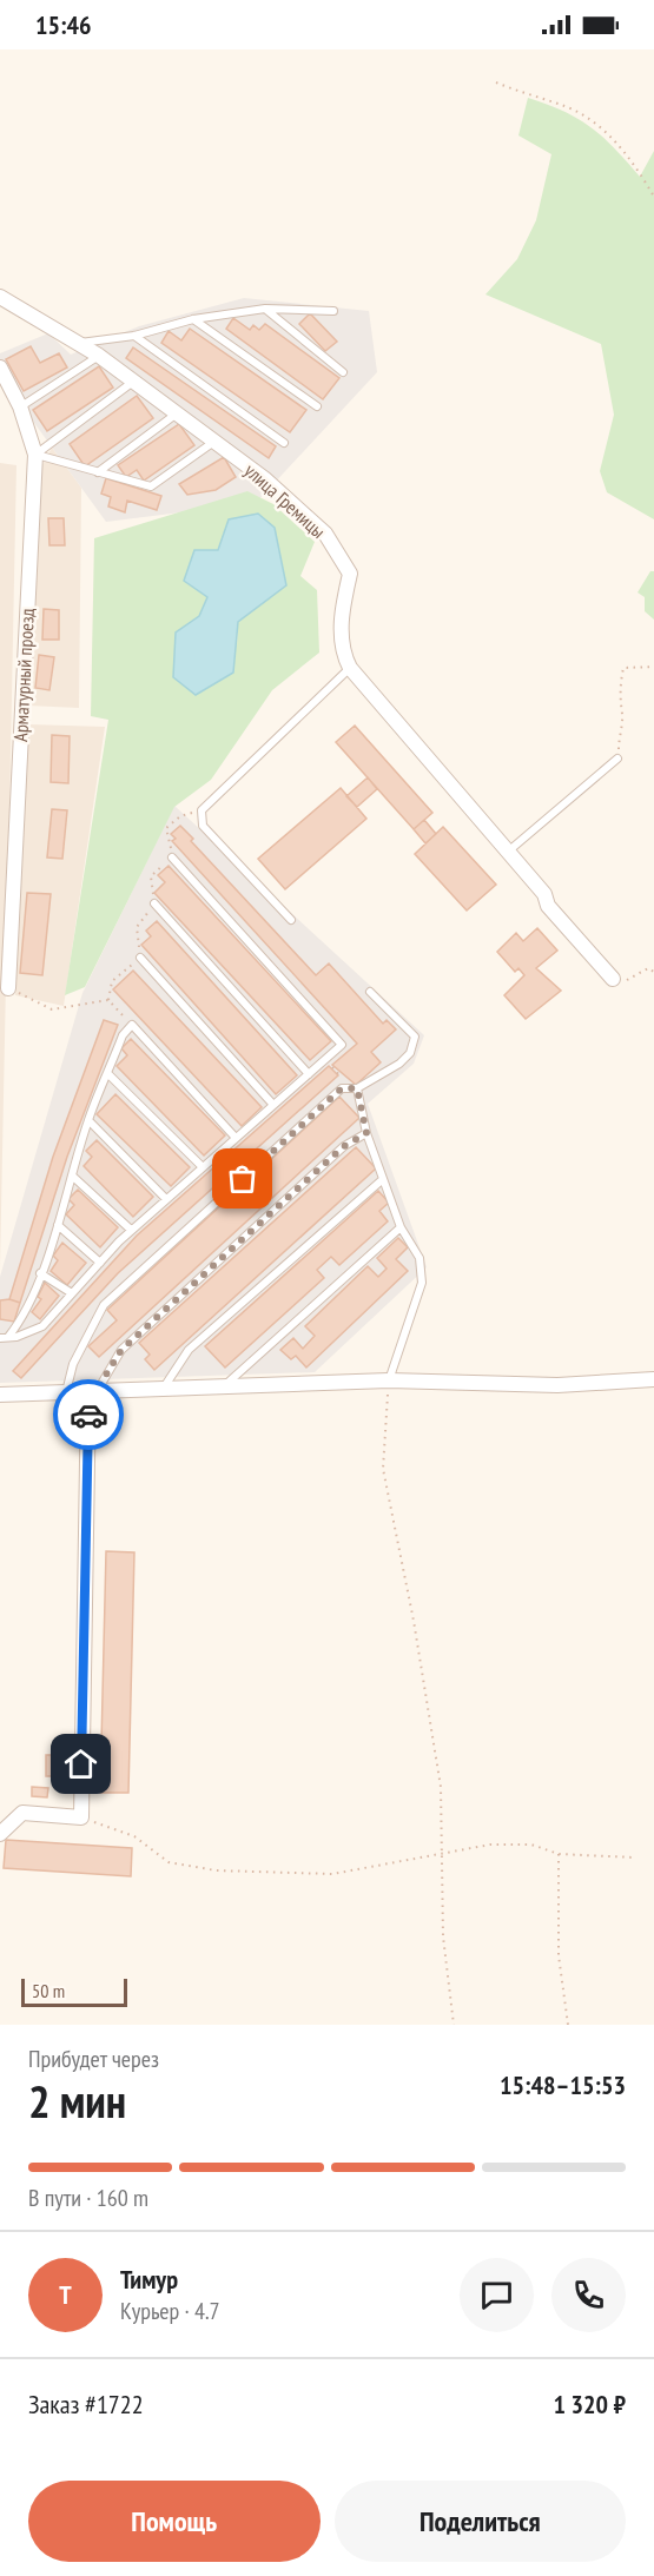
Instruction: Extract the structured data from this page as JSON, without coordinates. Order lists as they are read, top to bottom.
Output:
{
  "streets": {
    "street": ["улица Гремицы", "Арматурный проезд"]
  },
  "scale_bar": "50 m",
  "page": {
    "status": "15:46",
    "scale": "50 m",
    "heading": ["2 мин", "Прибудет через", "15:48–15:53"],
    "panel": [
      "Тимур",
      "Курьер · 4.7",
      "Заказ #1722",
      "1 320 ₽"
    ],
    "bar": "В пути · 160 m",
    "round": "Т",
    "buttons": ["Помощь", "Поделиться"]
  }
}
